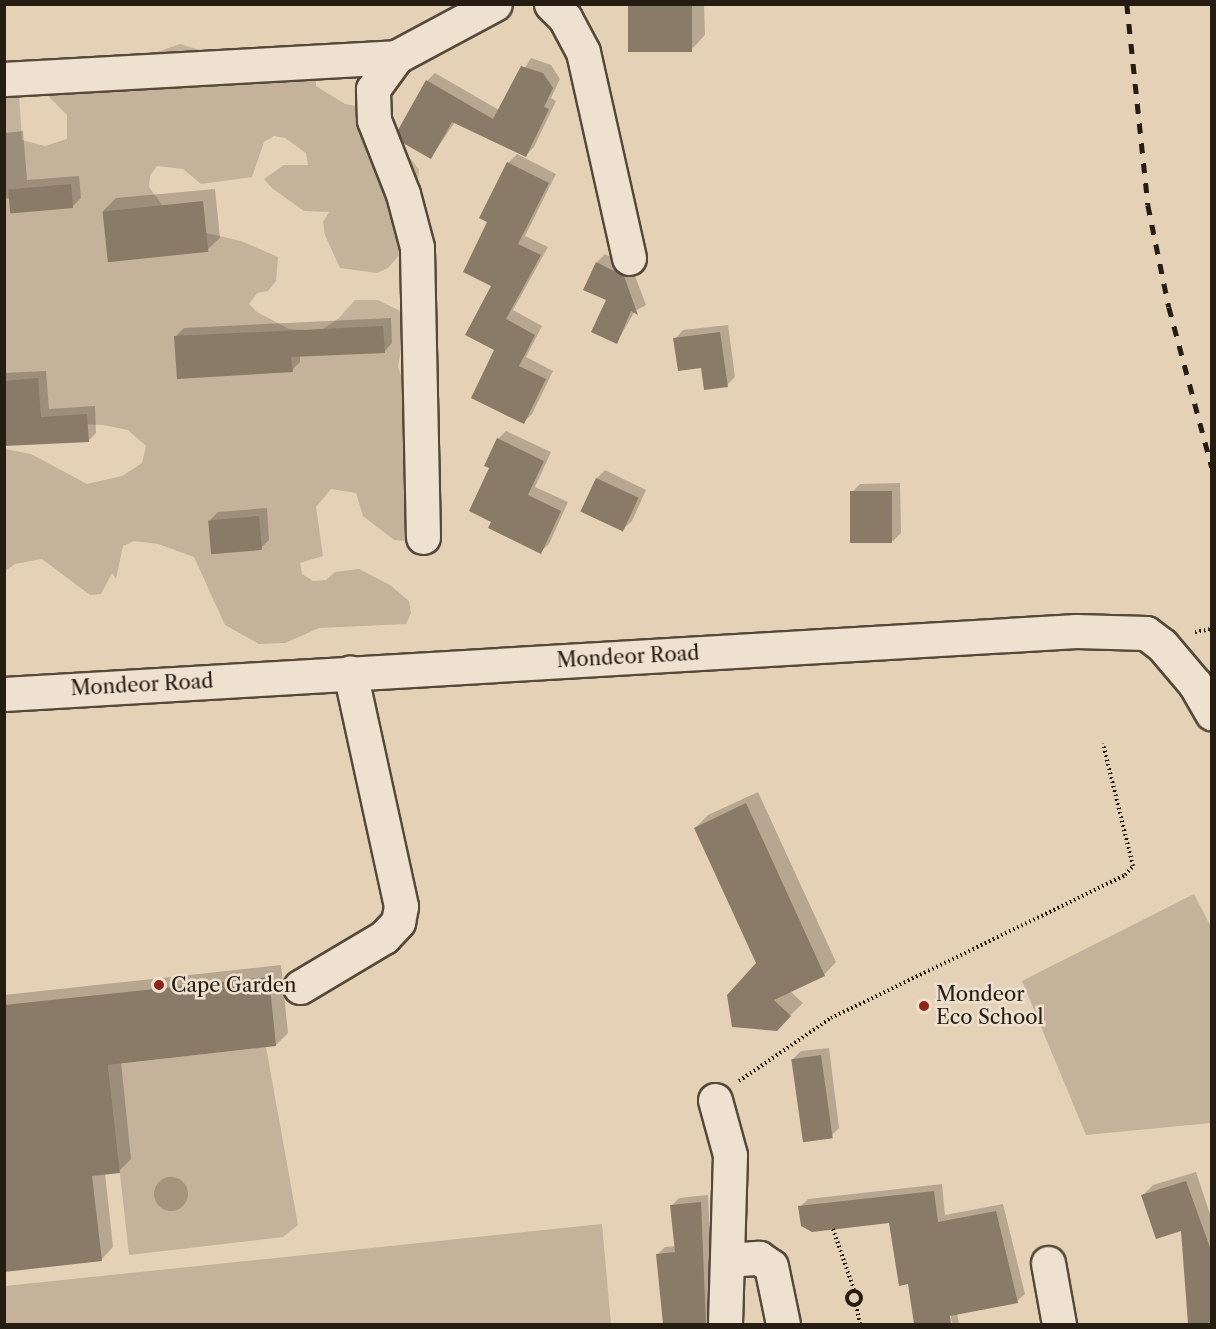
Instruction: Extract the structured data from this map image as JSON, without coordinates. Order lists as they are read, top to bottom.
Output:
{
  "streets": {
    "street": ["Mondeor Road"]
  },
  "places": ["Cape Garden", "Mondeor Eco School"]
}
